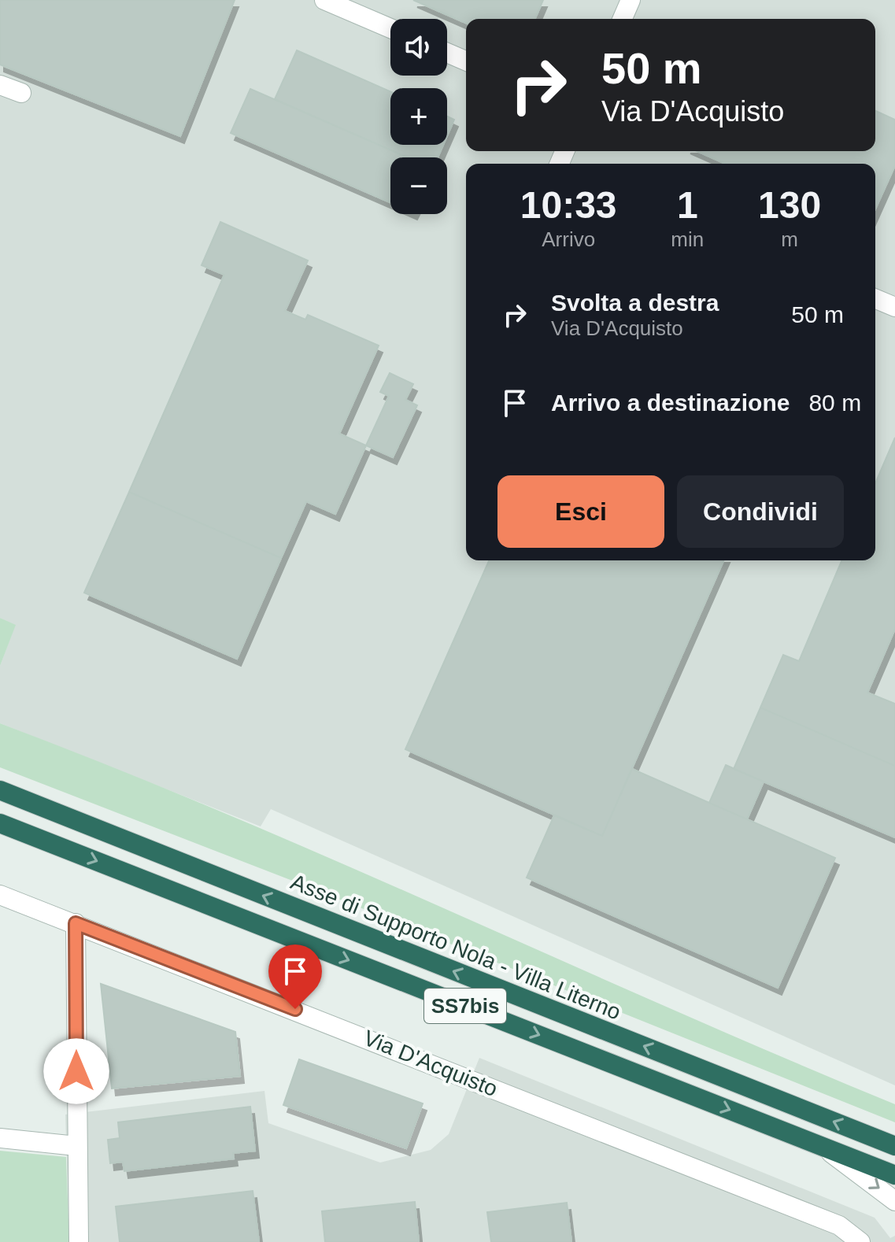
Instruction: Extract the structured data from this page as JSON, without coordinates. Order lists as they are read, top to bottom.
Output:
{
  "streets": {
    "highway": ["Asse di Supporto Nola - Villa Literno", "SS7bis"],
    "street": ["Via D'Acquisto"]
  },
  "page": {
    "map_buttons": ["+", "−"],
    "turn": ["50 m", "Via D'Acquisto"],
    "eta": [
      "10:33",
      "Arrivo",
      "1",
      "min",
      "130",
      "m"
    ],
    "list": [
      {
        "name": "Svolta a destra",
        "note": "Via D'Acquisto",
        "value": "50 m"
      },
      {
        "name": "Arrivo a destinazione",
        "value": "80 m"
      }
    ],
    "buttons": ["Esci", "Condividi"]
  }
}
